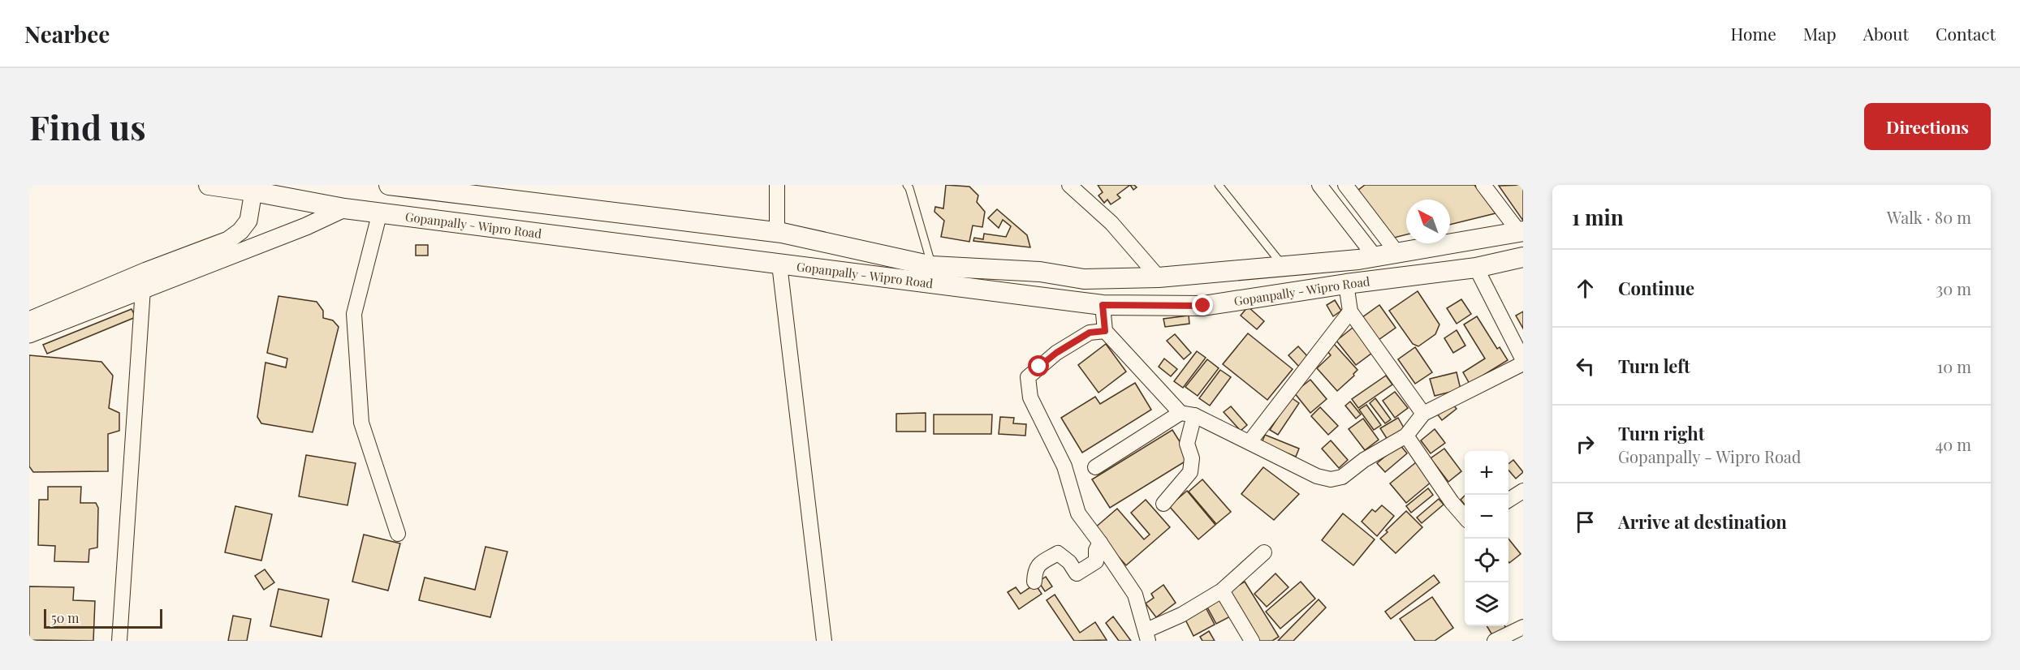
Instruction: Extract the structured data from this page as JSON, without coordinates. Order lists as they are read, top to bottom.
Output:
{
  "streets": {
    "main road": ["Gopanpally - Wipro Road"]
  },
  "scale_bar": "50 m",
  "north": "top left",
  "page": {
    "header": "Nearbee",
    "nav": [
      "Home",
      "Map",
      "About",
      "Contact"
    ],
    "buttons": "Directions",
    "title": "Find us",
    "heading": ["1 min", "Walk · 80 m"],
    "list": [
      ["Continue", "30 m"],
      ["Turn left", "10 m"],
      ["Turn right", "Gopanpally - Wipro Road", "40 m"],
      "Arrive at destination"
    ],
    "map_buttons": ["+", "−"],
    "scale": "50 m"
  }
}
